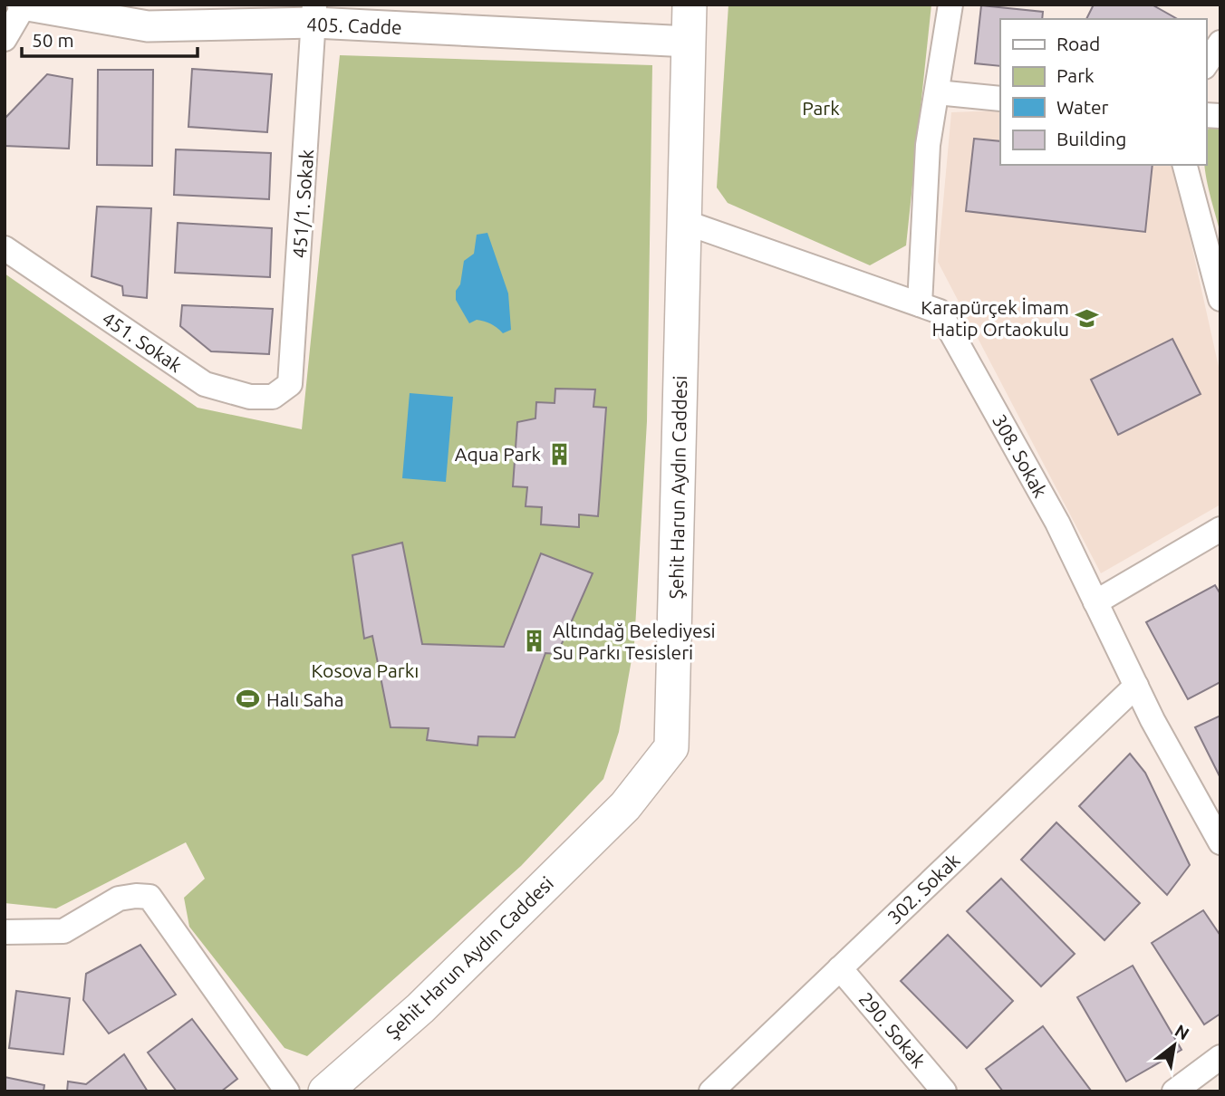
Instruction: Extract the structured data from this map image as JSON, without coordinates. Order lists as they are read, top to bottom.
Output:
{
  "streets": {
    "main road": ["Şehit Harun Aydın Caddesi"],
    "street": [
      "405. Cadde",
      "451/1. Sokak",
      "451. Sokak",
      "308. Sokak",
      "302. Sokak",
      "290. Sokak"
    ]
  },
  "crossings": [
    ["405. Cadde", "451/1. Sokak"],
    ["405. Cadde", "Şehit Harun Aydın Caddesi"],
    ["451/1. Sokak", "451. Sokak"],
    ["308. Sokak", "Şehit Harun Aydın Caddesi"],
    ["308. Sokak", "302. Sokak"],
    ["302. Sokak", "290. Sokak"]
  ],
  "parks": ["Park", "Kosova Parkı"],
  "places": {
    "school or university": ["Karapürçek İmam Hatip Ortaokulu"],
    "building": ["Aqua Park", "Altındağ Belediyesi Su Parkı Tesisleri"],
    "sports": ["Halı Saha"]
  },
  "legend": [
    "Road",
    "Park",
    "Water",
    "Building"
  ],
  "scale_bar": "50 m",
  "north": "top right"
}
